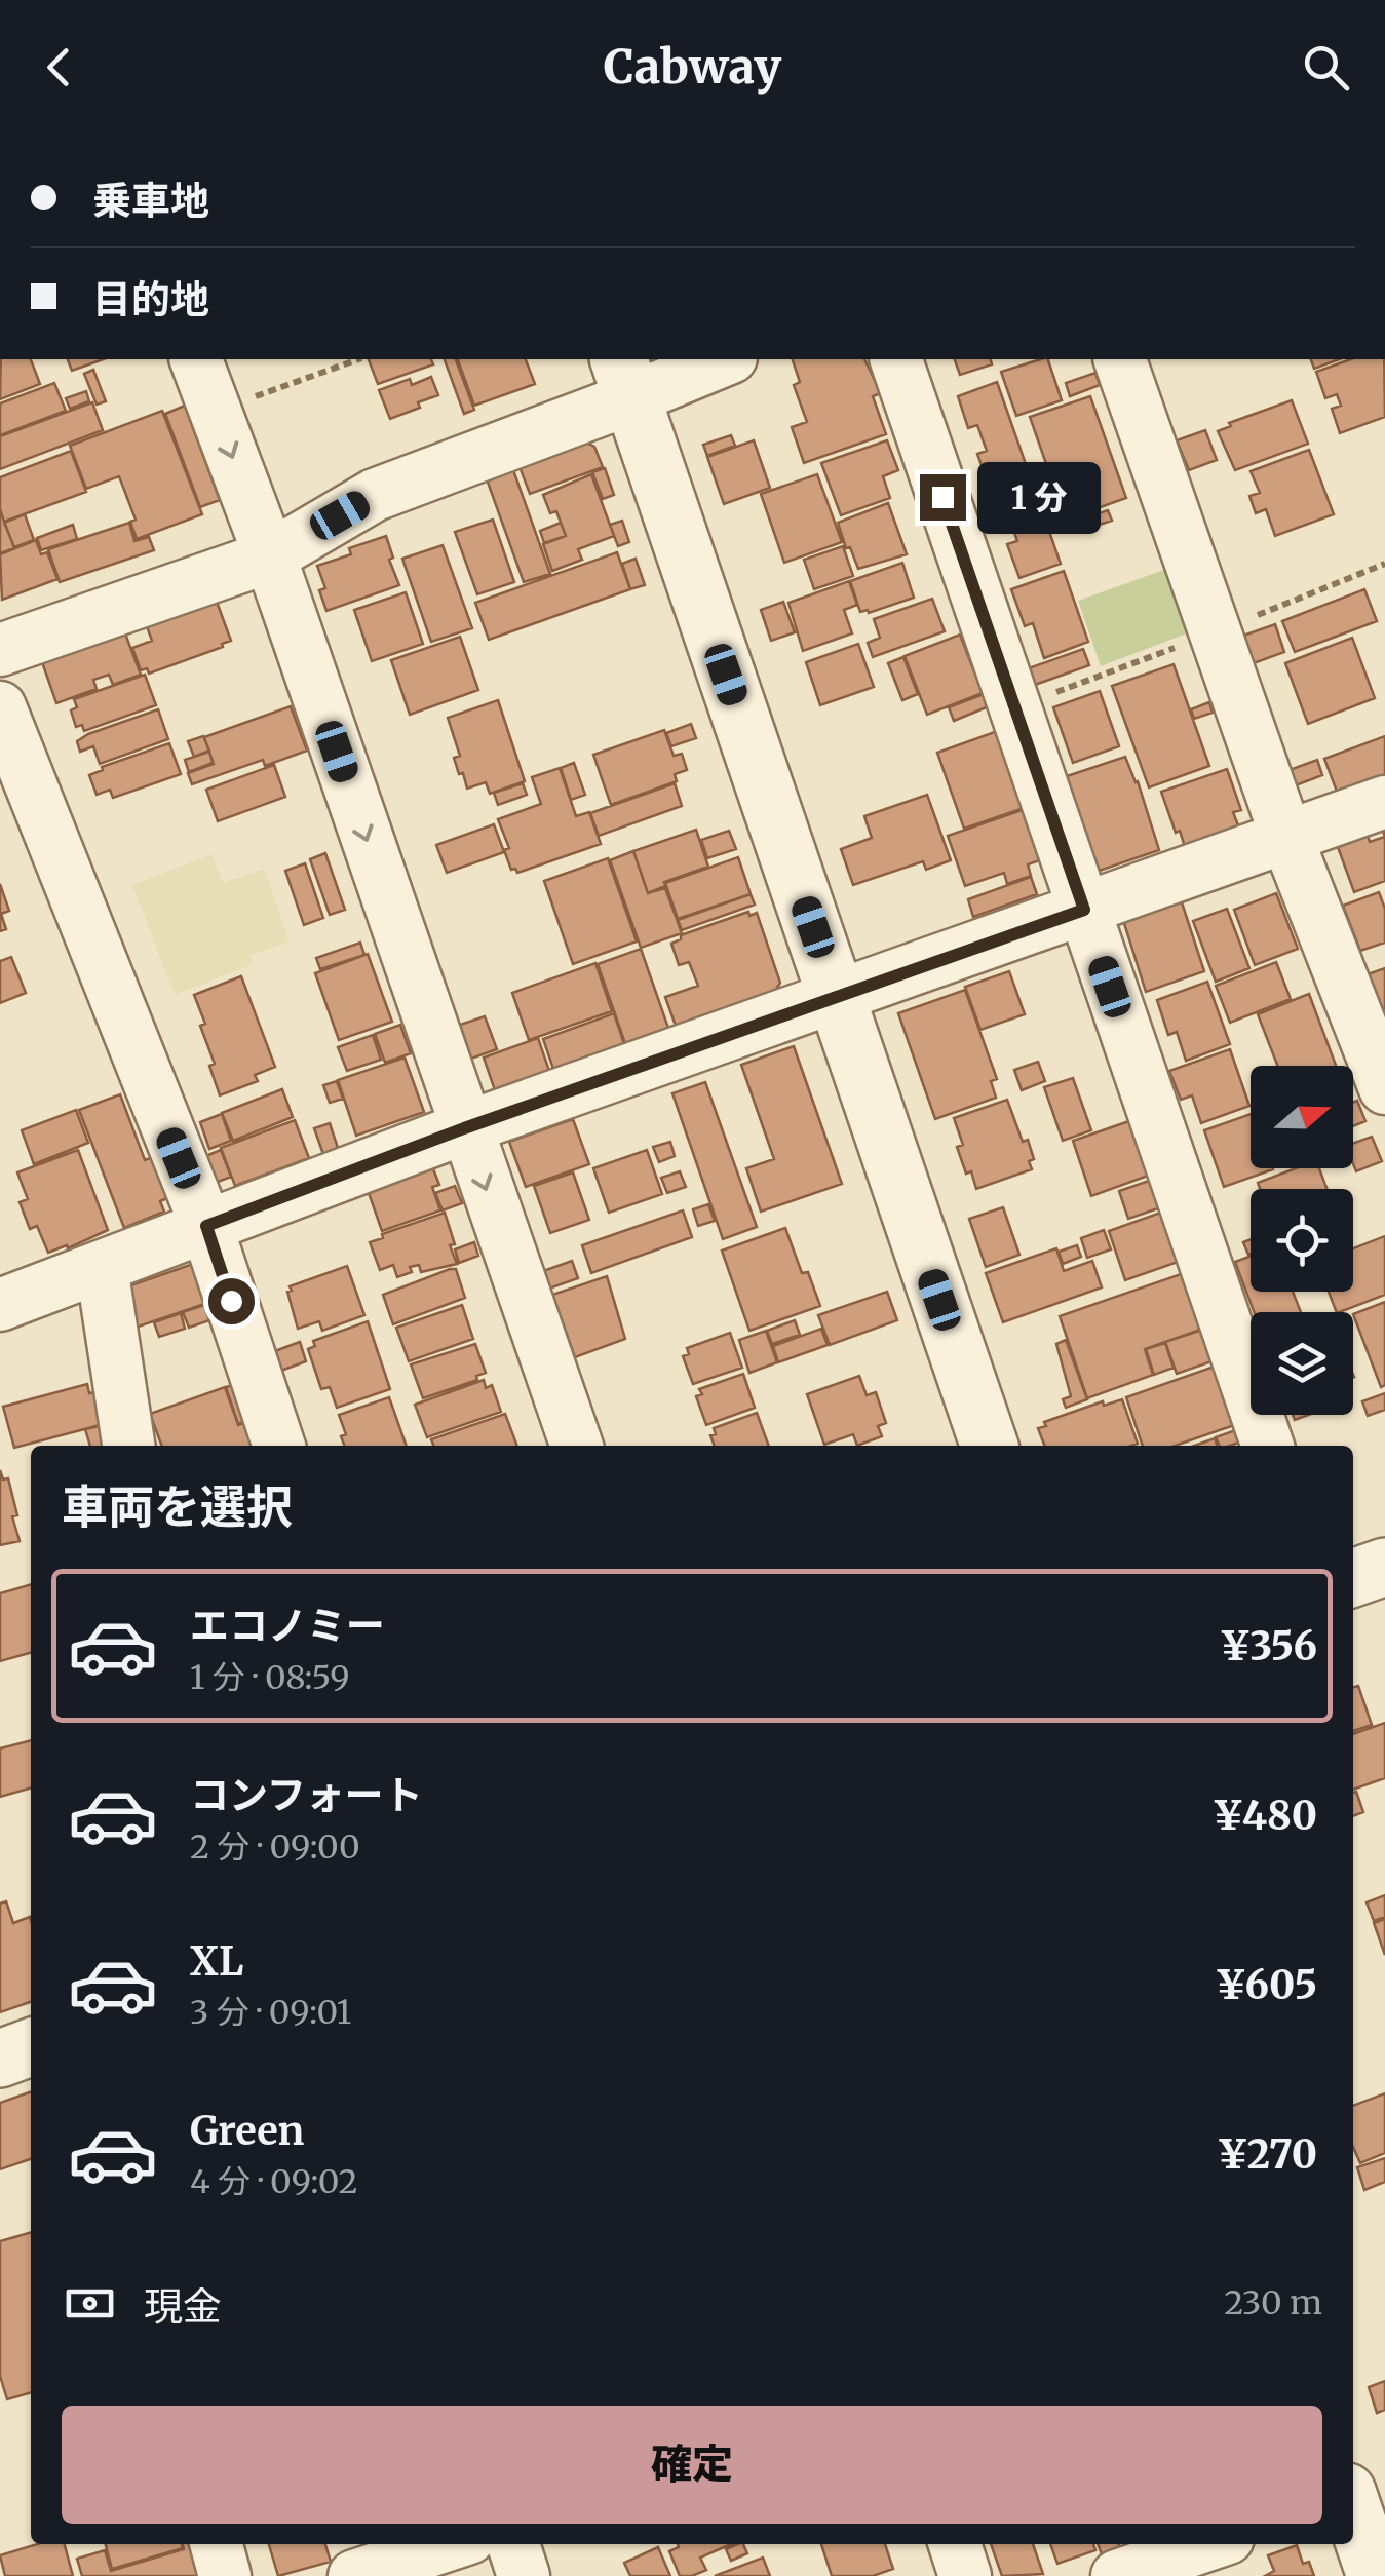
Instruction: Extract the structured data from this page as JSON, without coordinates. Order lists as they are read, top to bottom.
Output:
{
  "north": "right",
  "page": {
    "header": "Cabway",
    "banner": ["乗車地", "目的地"],
    "bubble": "1 分",
    "heading": "車両を選択",
    "list": [
      {
        "name": "エコノミー",
        "note": "1 分 · 08:59",
        "value": "¥356"
      },
      {
        "name": "コンフォート",
        "note": "2 分 · 09:00",
        "value": "¥480"
      },
      {
        "name": "XL",
        "note": "3 分 · 09:01",
        "value": "¥605"
      },
      {
        "name": "Green",
        "note": "4 分 · 09:02",
        "value": "¥270"
      }
    ],
    "pay": ["現金", "230 m"],
    "buttons": "確定"
  }
}
